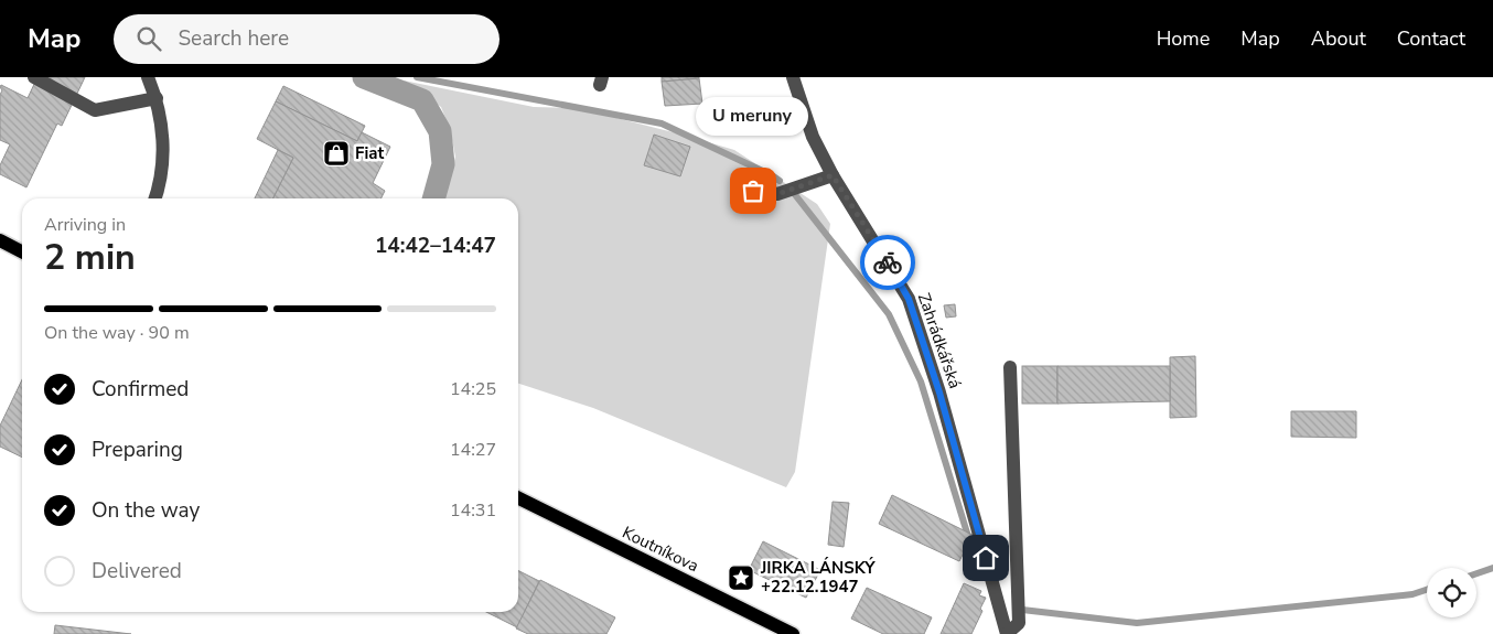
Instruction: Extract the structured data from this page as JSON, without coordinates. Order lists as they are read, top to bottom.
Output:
{
  "streets": {
    "main road": ["Koutníkova"],
    "street": ["Zahrádkářská"]
  },
  "places": {
    "shop": ["Fiat"],
    "other": ["U meruny"],
    "place": ["JIRKA LÁNSKÝ +22.12.1947"]
  },
  "page": {
    "header": "Map",
    "search": "Search here",
    "nav": [
      "Home",
      "Map",
      "About",
      "Contact"
    ],
    "bubble": "U meruny",
    "heading": ["2 min", "Arriving in", "14:42–14:47"],
    "bar": "On the way · 90 m",
    "list": [
      ["Confirmed", "14:25"],
      ["Preparing", "14:27"],
      ["On the way", "14:31"],
      "Delivered"
    ]
  }
}
